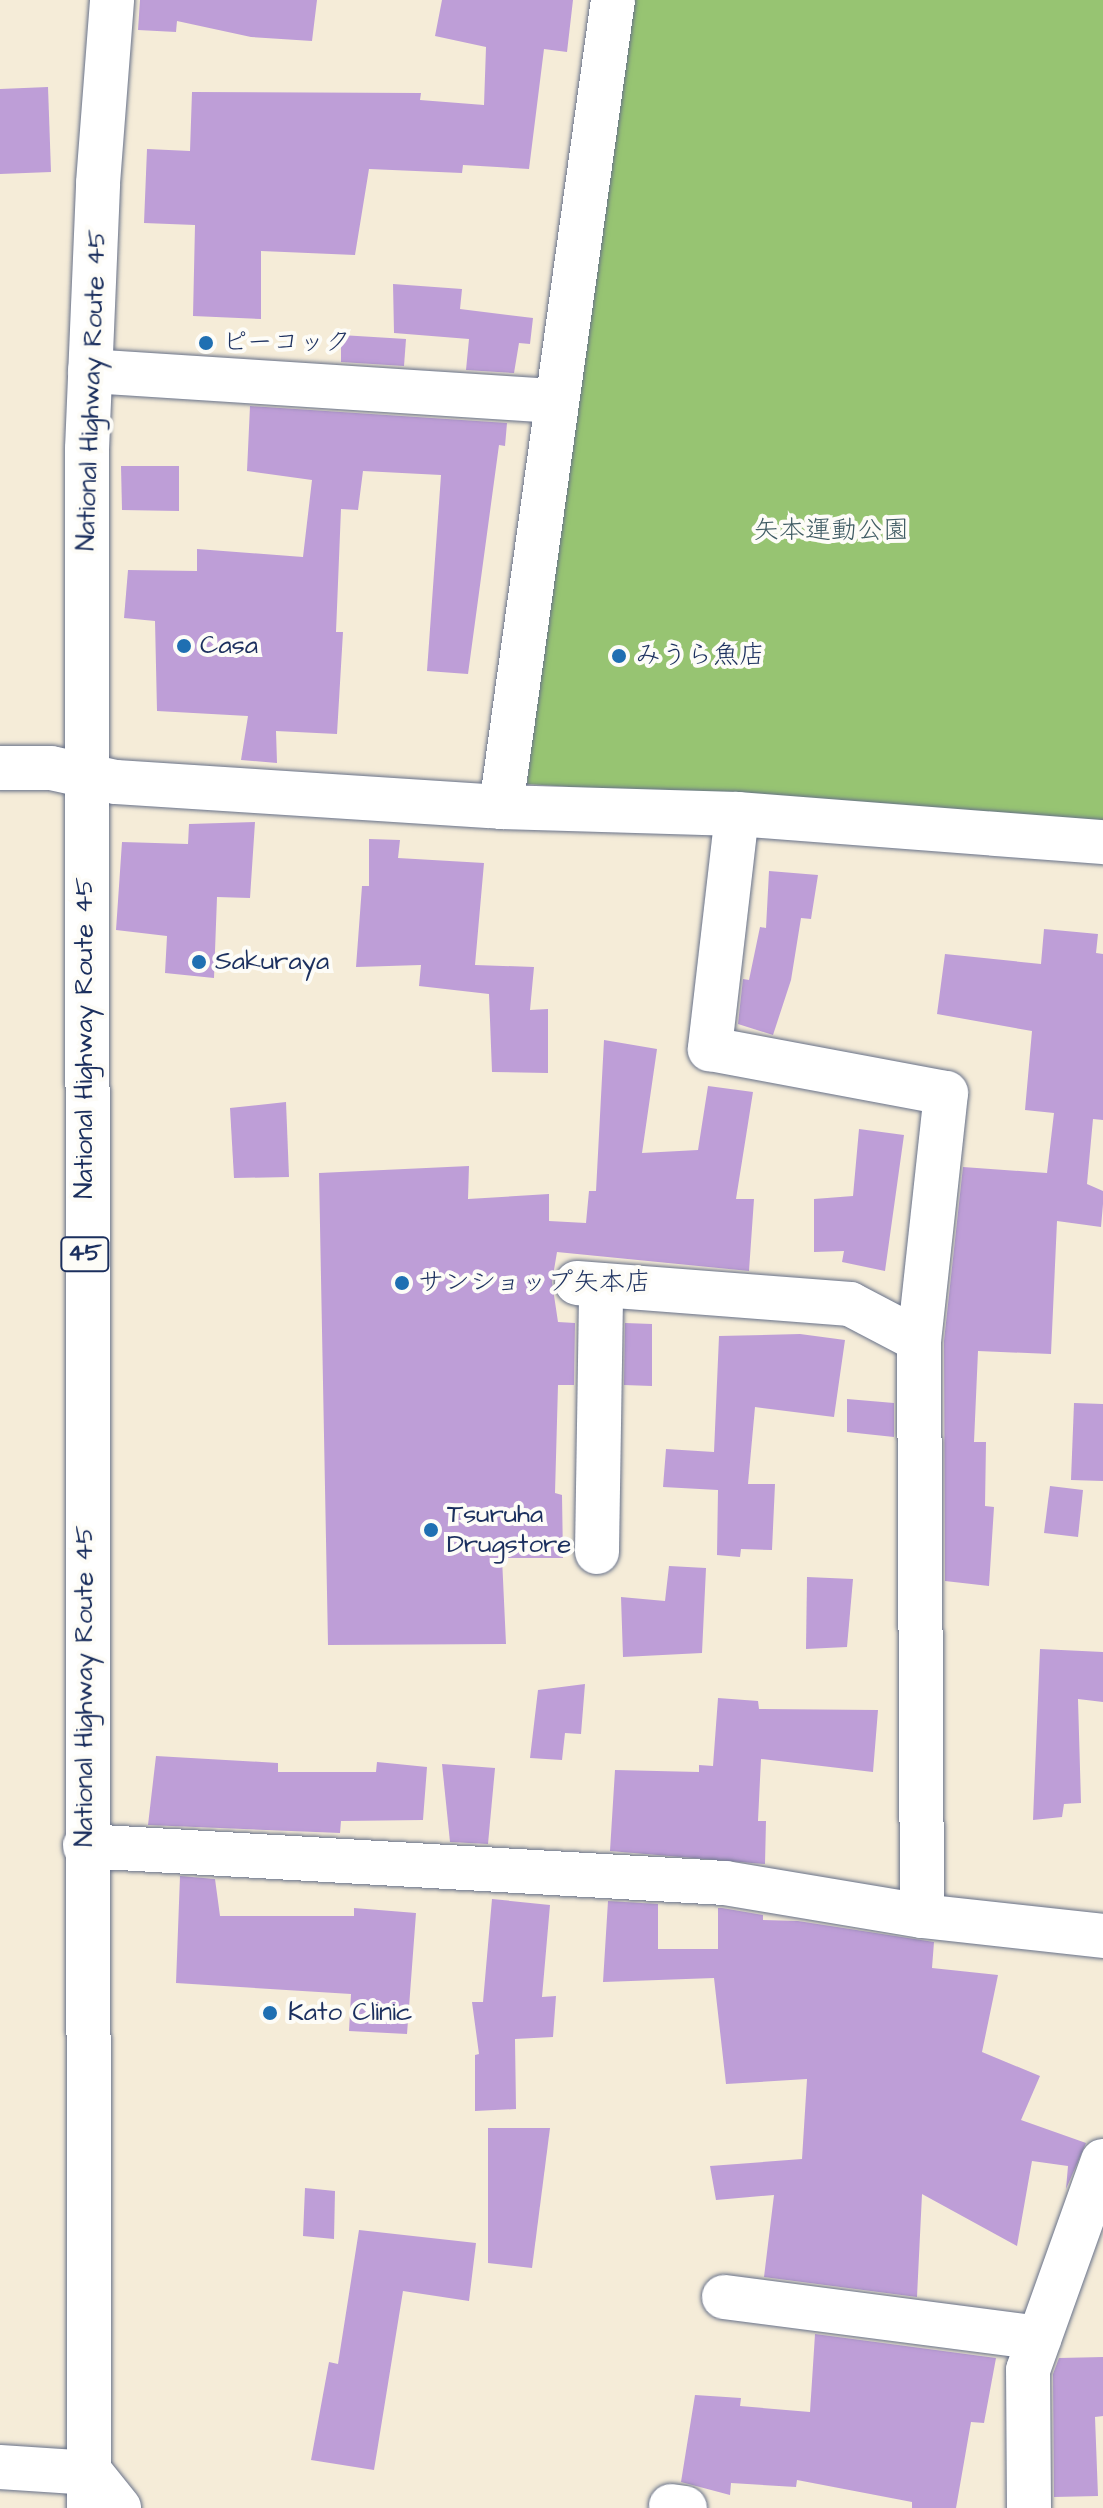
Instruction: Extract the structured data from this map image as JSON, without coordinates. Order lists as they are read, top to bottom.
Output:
{
  "streets": {
    "main road": ["National Highway Route 45", "45"]
  },
  "parks": ["矢本運動公園"],
  "places": [
    "ピーコック",
    "Casa",
    "みうら魚店",
    "Sakuraya",
    "サンショップ矢本店",
    "Tsuruha Drugstore",
    "Kato Clinic"
  ]
}
